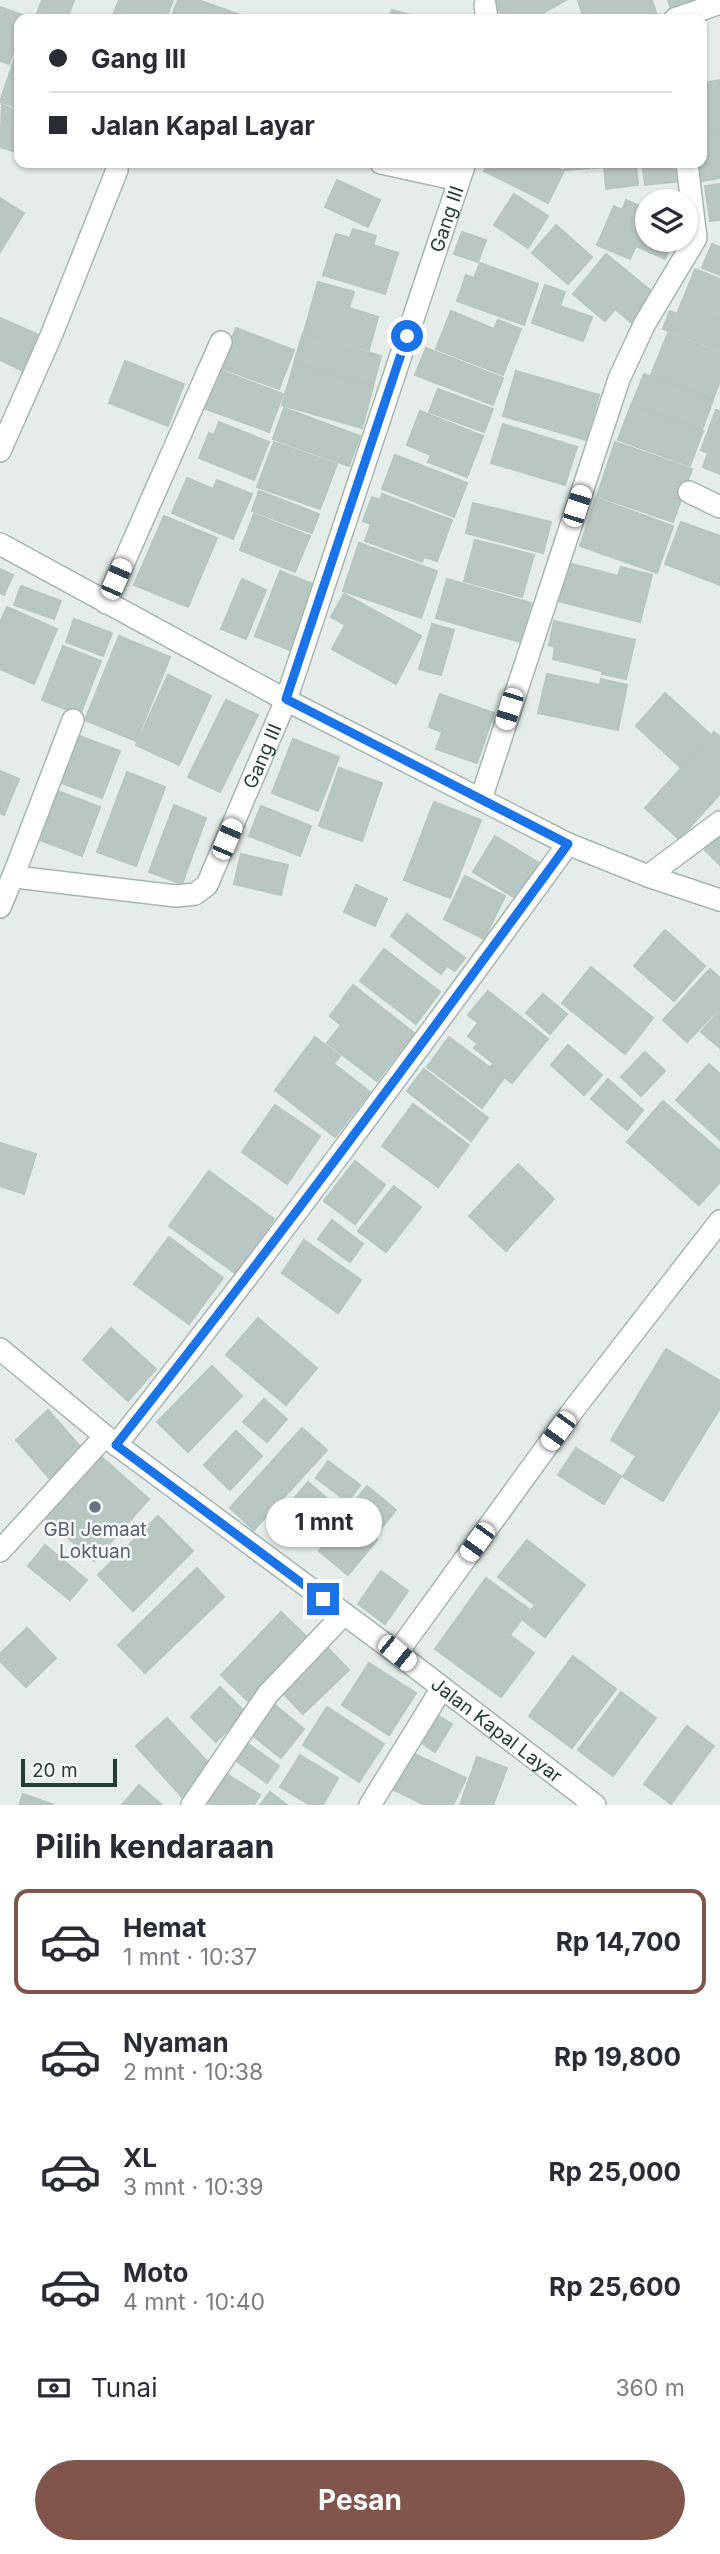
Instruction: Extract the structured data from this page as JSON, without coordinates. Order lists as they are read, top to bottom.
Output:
{
  "streets": {
    "street": ["Gang III", "Jalan Kapal Layar"]
  },
  "places": ["GBI Jemaat Loktuan"],
  "scale_bar": "20 m",
  "page": {
    "banner": ["Gang III", "Jalan Kapal Layar"],
    "bubble": "1 mnt",
    "scale": "20 m",
    "heading": "Pilih kendaraan",
    "list": [
      {
        "name": "Hemat",
        "note": "1 mnt · 10:37",
        "value": "Rp 14,700"
      },
      {
        "name": "Nyaman",
        "note": "2 mnt · 10:38",
        "value": "Rp 19,800"
      },
      {
        "name": "XL",
        "note": "3 mnt · 10:39",
        "value": "Rp 25,000"
      },
      {
        "name": "Moto",
        "note": "4 mnt · 10:40",
        "value": "Rp 25,600"
      }
    ],
    "pay": ["Tunai", "360 m"],
    "buttons": "Pesan"
  }
}
